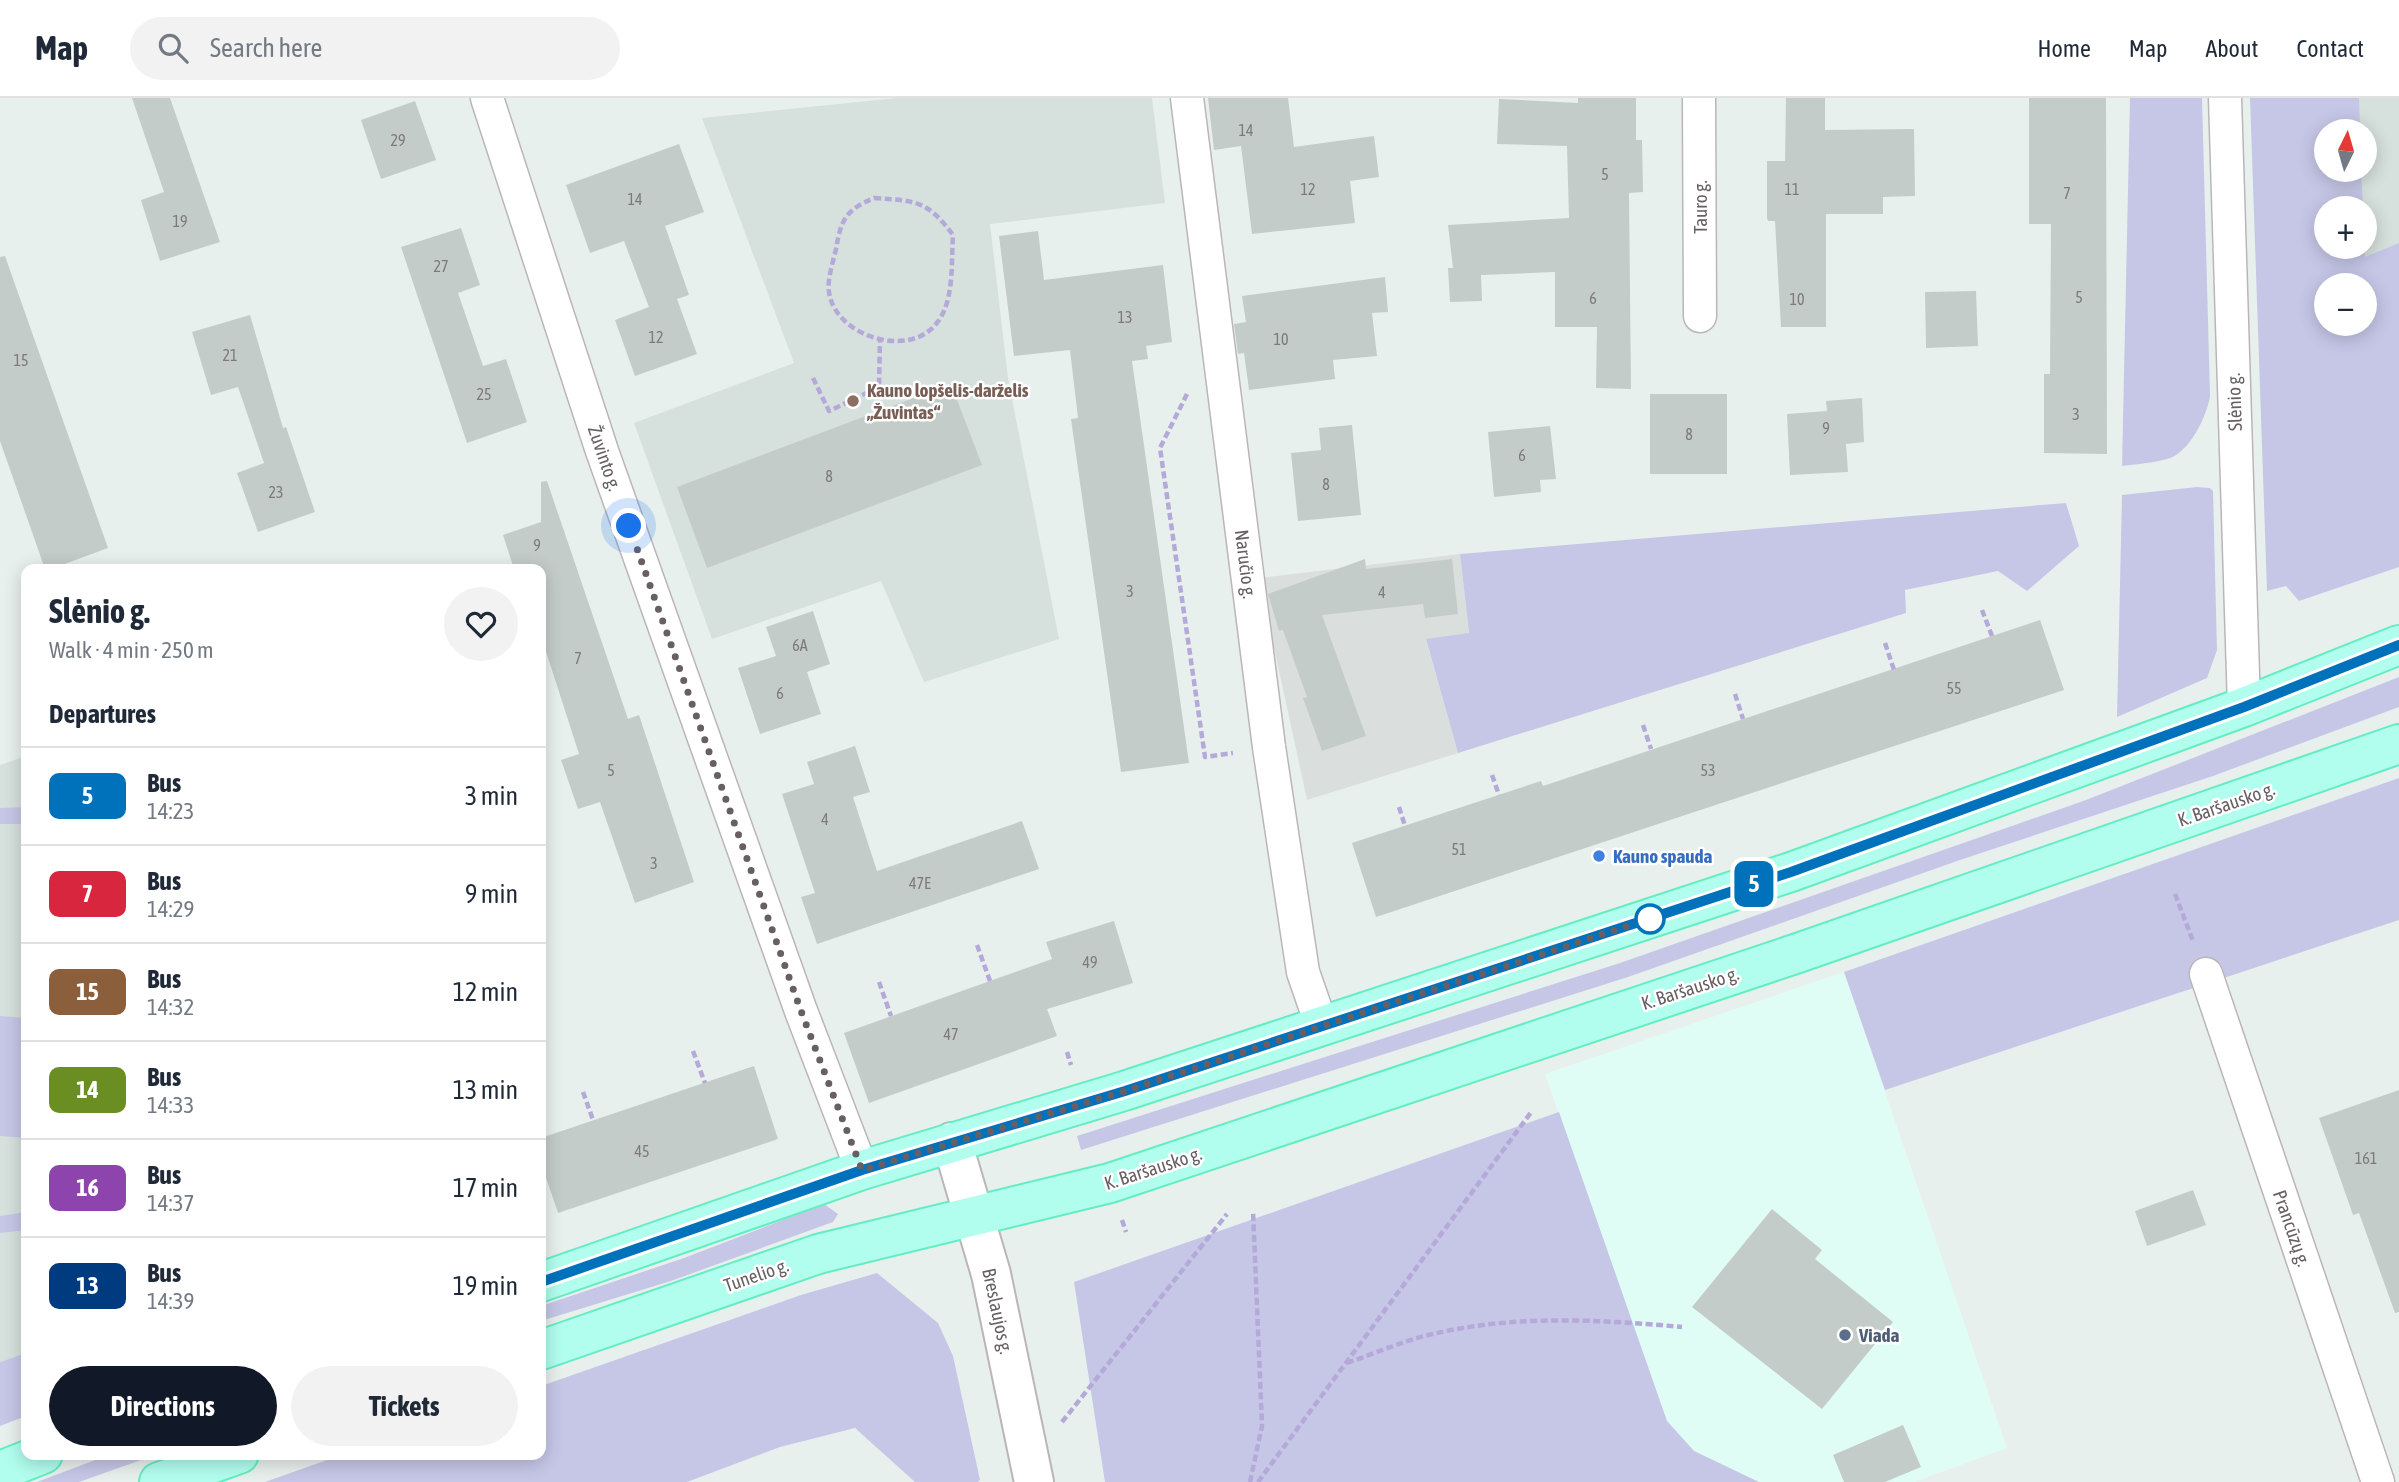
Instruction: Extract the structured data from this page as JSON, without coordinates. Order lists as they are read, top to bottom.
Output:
{
  "streets": {
    "main road": ["K. Baršausko g.", "Tunelio g."],
    "street": [
      "Tauro g.",
      "Slėnio g.",
      "Žuvinto g.",
      "Naručio g.",
      "Prancūzų g.",
      "Breslaujos g."
    ]
  },
  "crossings": [
    ["K. Baršausko g.", "Tunelio g."],
    ["K. Baršausko g.", "Breslaujos g."],
    ["Tunelio g.", "Breslaujos g."]
  ],
  "places": ["Kauno lopšelis-darželis „Žuvintas“", "Kauno spauda", "Viada"],
  "lines": ["bus line 5"],
  "house_numbers": [
    "14",
    "29",
    "5",
    "12",
    "11",
    "7",
    "14",
    "19",
    "27",
    "5",
    "6",
    "10",
    "13",
    "12",
    "10",
    "21",
    "15",
    "25",
    "3",
    "9",
    "8",
    "6",
    "8",
    "8",
    "23",
    "9",
    "3",
    "4",
    "6A",
    "7",
    "55",
    "6",
    "5",
    "53",
    "4",
    "51",
    "3",
    "47E",
    "49",
    "47",
    "45",
    "161"
  ],
  "north": "top",
  "page": {
    "header": "Map",
    "search": "Search here",
    "nav": [
      "Home",
      "Map",
      "About",
      "Contact"
    ],
    "on_map": "5",
    "map_buttons": ["+", "−"],
    "heading": [
      ["Slėnio g.", "Walk · 4 min · 250 m"],
      "Departures"
    ],
    "list": [
      {
        "mark": "5",
        "name": "Bus",
        "note": "14:23",
        "value": "3 min"
      },
      {
        "mark": "7",
        "name": "Bus",
        "note": "14:29",
        "value": "9 min"
      },
      {
        "mark": "15",
        "name": "Bus",
        "note": "14:32",
        "value": "12 min"
      },
      {
        "mark": "14",
        "name": "Bus",
        "note": "14:33",
        "value": "13 min"
      },
      {
        "mark": "16",
        "name": "Bus",
        "note": "14:37",
        "value": "17 min"
      },
      {
        "mark": "13",
        "name": "Bus",
        "note": "14:39",
        "value": "19 min"
      }
    ],
    "buttons": ["Directions", "Tickets"]
  }
}
